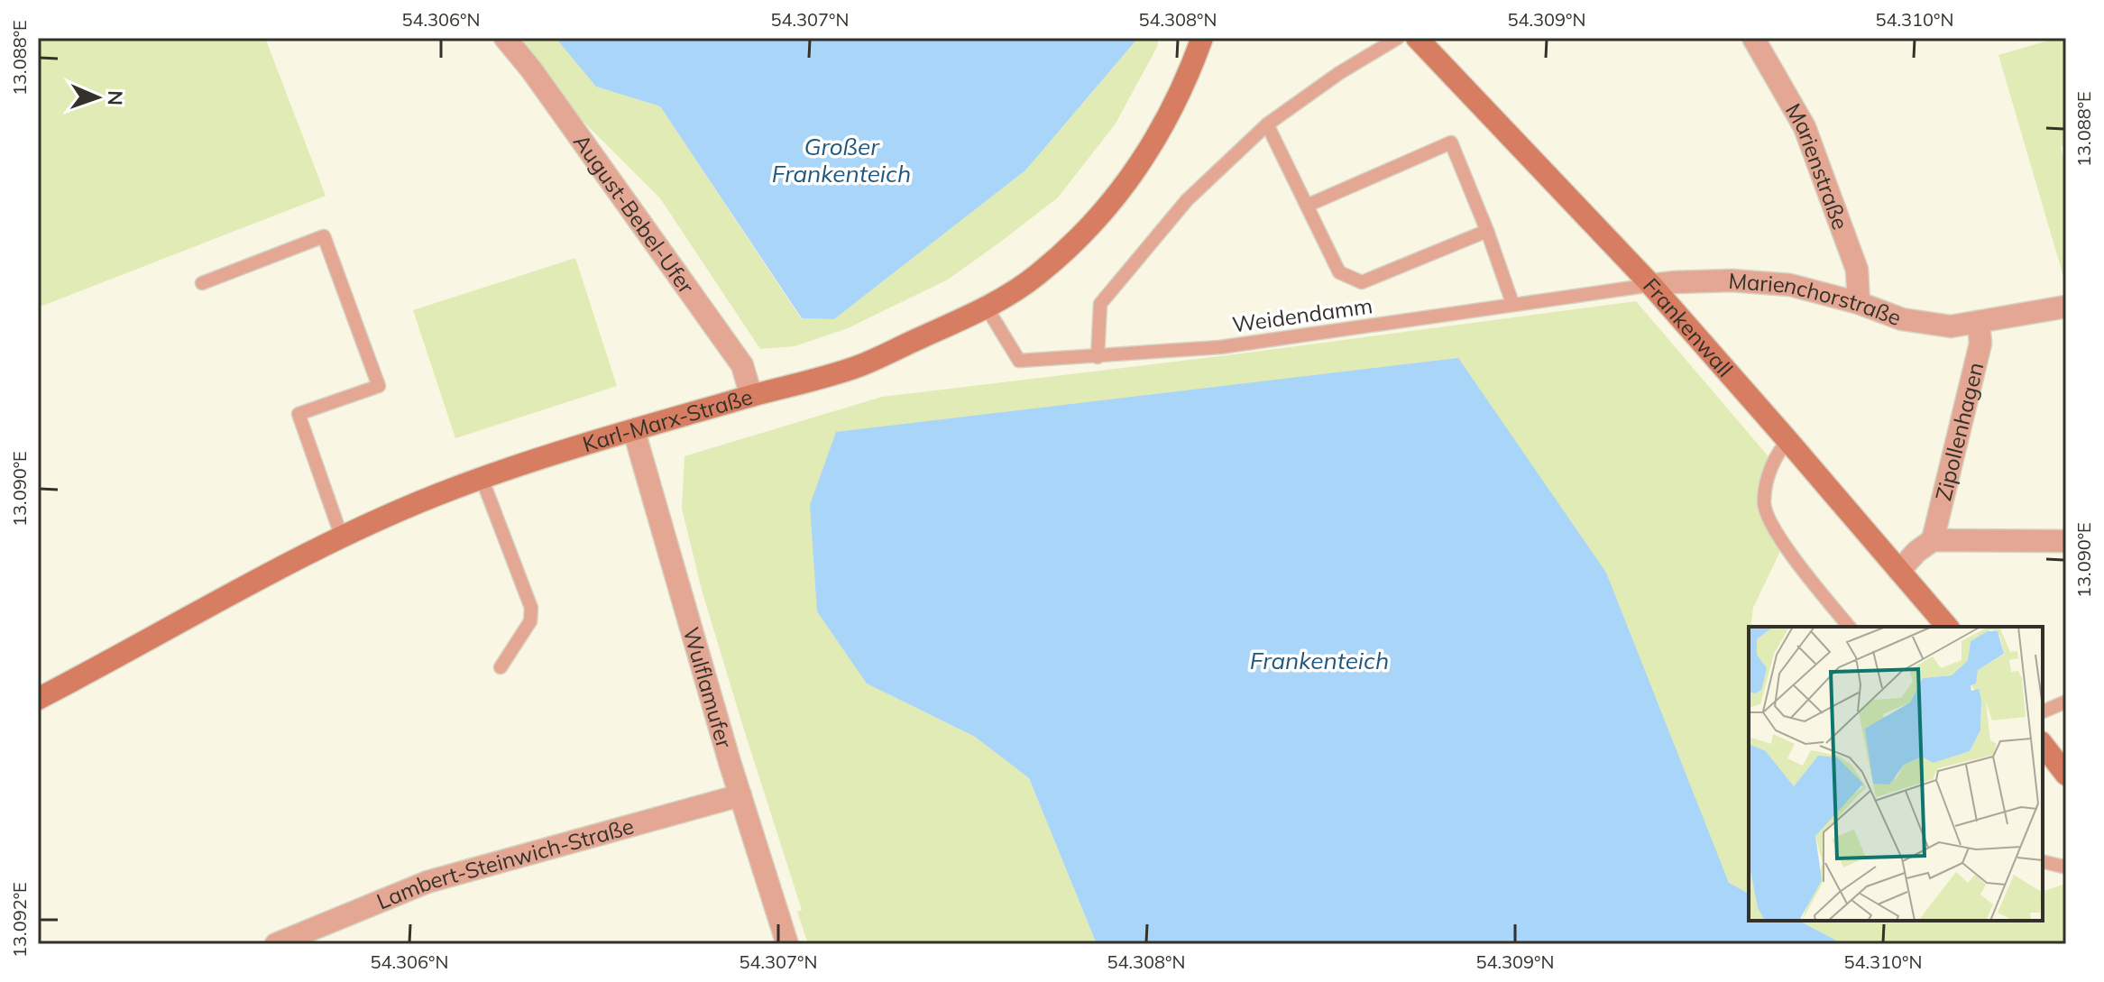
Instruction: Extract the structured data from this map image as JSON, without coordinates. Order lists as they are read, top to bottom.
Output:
{
  "streets": {
    "main road": ["Frankenwall", "Karl-Marx-Straße"],
    "street": [
      "Marienstraße",
      "August-Bebel-Ufer",
      "Marienchorstraße",
      "Zipollenhagen",
      "Wulflamufer",
      "Lambert-Steinwich-Straße"
    ],
    "lane": ["Weidendamm"]
  },
  "crossings": [
    ["Marienstraße", "Marienchorstraße"],
    ["August-Bebel-Ufer", "Karl-Marx-Straße"],
    ["Marienchorstraße", "Weidendamm"],
    ["Marienchorstraße", "Frankenwall"],
    ["Marienchorstraße", "Zipollenhagen"],
    ["Weidendamm", "Frankenwall"],
    ["Weidendamm", "Karl-Marx-Straße"],
    ["Karl-Marx-Straße", "Wulflamufer"],
    ["Wulflamufer", "Lambert-Steinwich-Straße"]
  ],
  "water": ["Großer Frankenteich", "Frankenteich"],
  "north": "right",
  "coordinates": [
    "54.306°N",
    "54.307°N",
    "54.308°N",
    "54.309°N",
    "54.310°N",
    "13.088°E",
    "13.090°E",
    "13.092°E"
  ]
}
